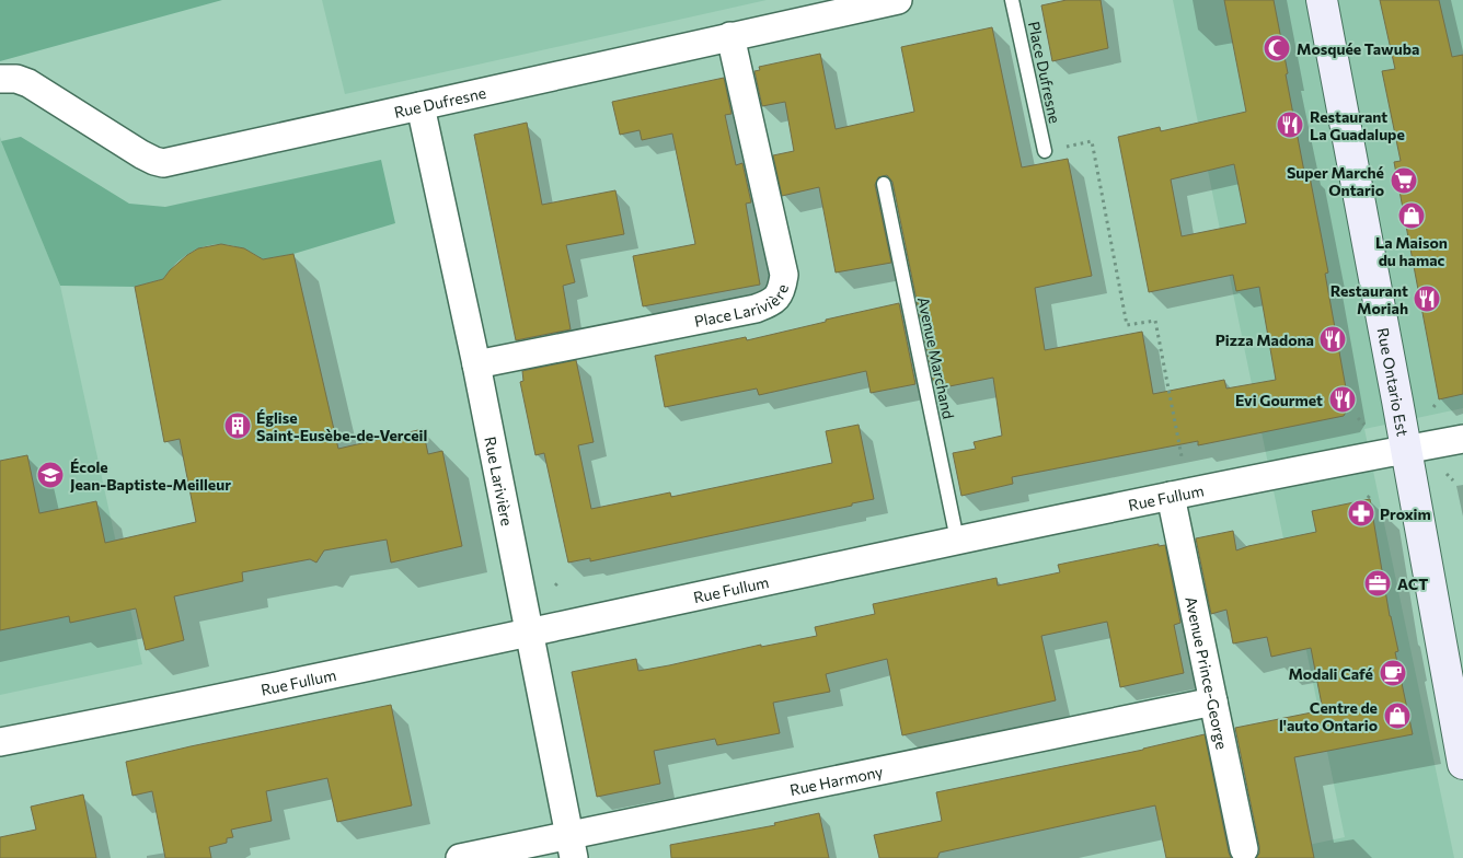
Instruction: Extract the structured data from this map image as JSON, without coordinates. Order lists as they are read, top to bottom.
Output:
{
  "streets": {
    "main road": ["Rue Ontario Est"],
    "street": [
      "Rue Dufresne",
      "Place Larivière",
      "Rue Larivière",
      "Rue Fullum",
      "Avenue Prince-George",
      "Rue Harmony"
    ],
    "lane": ["Place Dufresne", "Avenue Marchand"]
  },
  "crossings": [
    ["Rue Dufresne", "Place Larivière"],
    ["Rue Dufresne", "Rue Larivière"],
    ["Place Larivière", "Rue Larivière"],
    ["Avenue Marchand", "Rue Fullum"],
    ["Rue Ontario Est", "Rue Fullum"],
    ["Rue Larivière", "Rue Fullum"],
    ["Rue Larivière", "Rue Harmony"],
    ["Rue Fullum", "Avenue Prince-George"],
    ["Avenue Prince-George", "Rue Harmony"]
  ],
  "places": {
    "mosque": ["Mosquée Tawuba"],
    "restaurant": [
      "Restaurant La Guadalupe",
      "Restaurant Moriah",
      "Pizza Madona",
      "Evi Gourmet"
    ],
    "supermarket": ["Super Marché Ontario"],
    "shop": ["La Maison du hamac", "Centre de l'auto Ontario"],
    "building": ["Église Saint-Eusèbe-de-Verceil"],
    "school or university": ["École Jean-Baptiste-Meilleur"],
    "pharmacy": ["Proxim"],
    "office": ["ACT"],
    "cafe": ["Modali Café"]
  }
}
